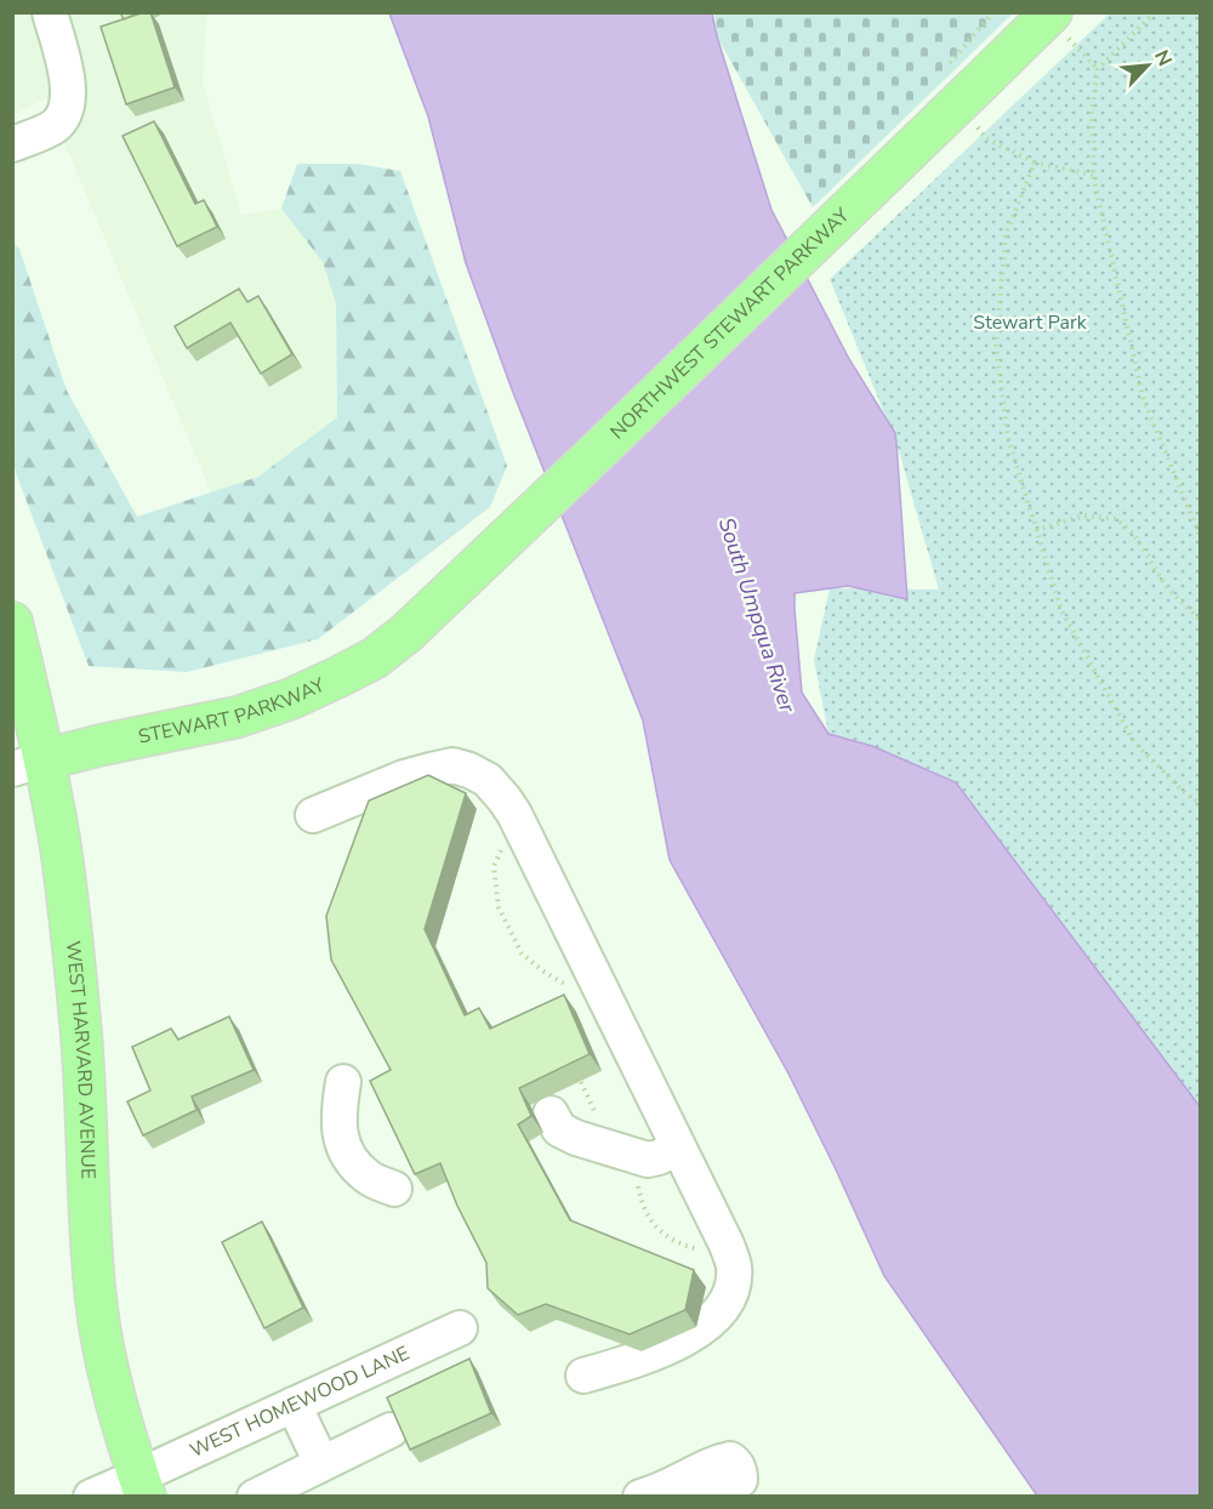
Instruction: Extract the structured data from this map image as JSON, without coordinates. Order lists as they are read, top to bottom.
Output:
{
  "streets": {
    "main road": ["NORTHWEST STEWART PARKWAY", "STEWART PARKWAY", "WEST HARVARD AVENUE"],
    "street": ["WEST HOMEWOOD LANE"]
  },
  "crossings": [
    ["NORTHWEST STEWART PARKWAY", "STEWART PARKWAY"],
    ["STEWART PARKWAY", "WEST HARVARD AVENUE"],
    ["WEST HARVARD AVENUE", "WEST HOMEWOOD LANE"]
  ],
  "water": ["South Umpqua River"],
  "parks": ["Stewart Park"],
  "north": "top right"
}
